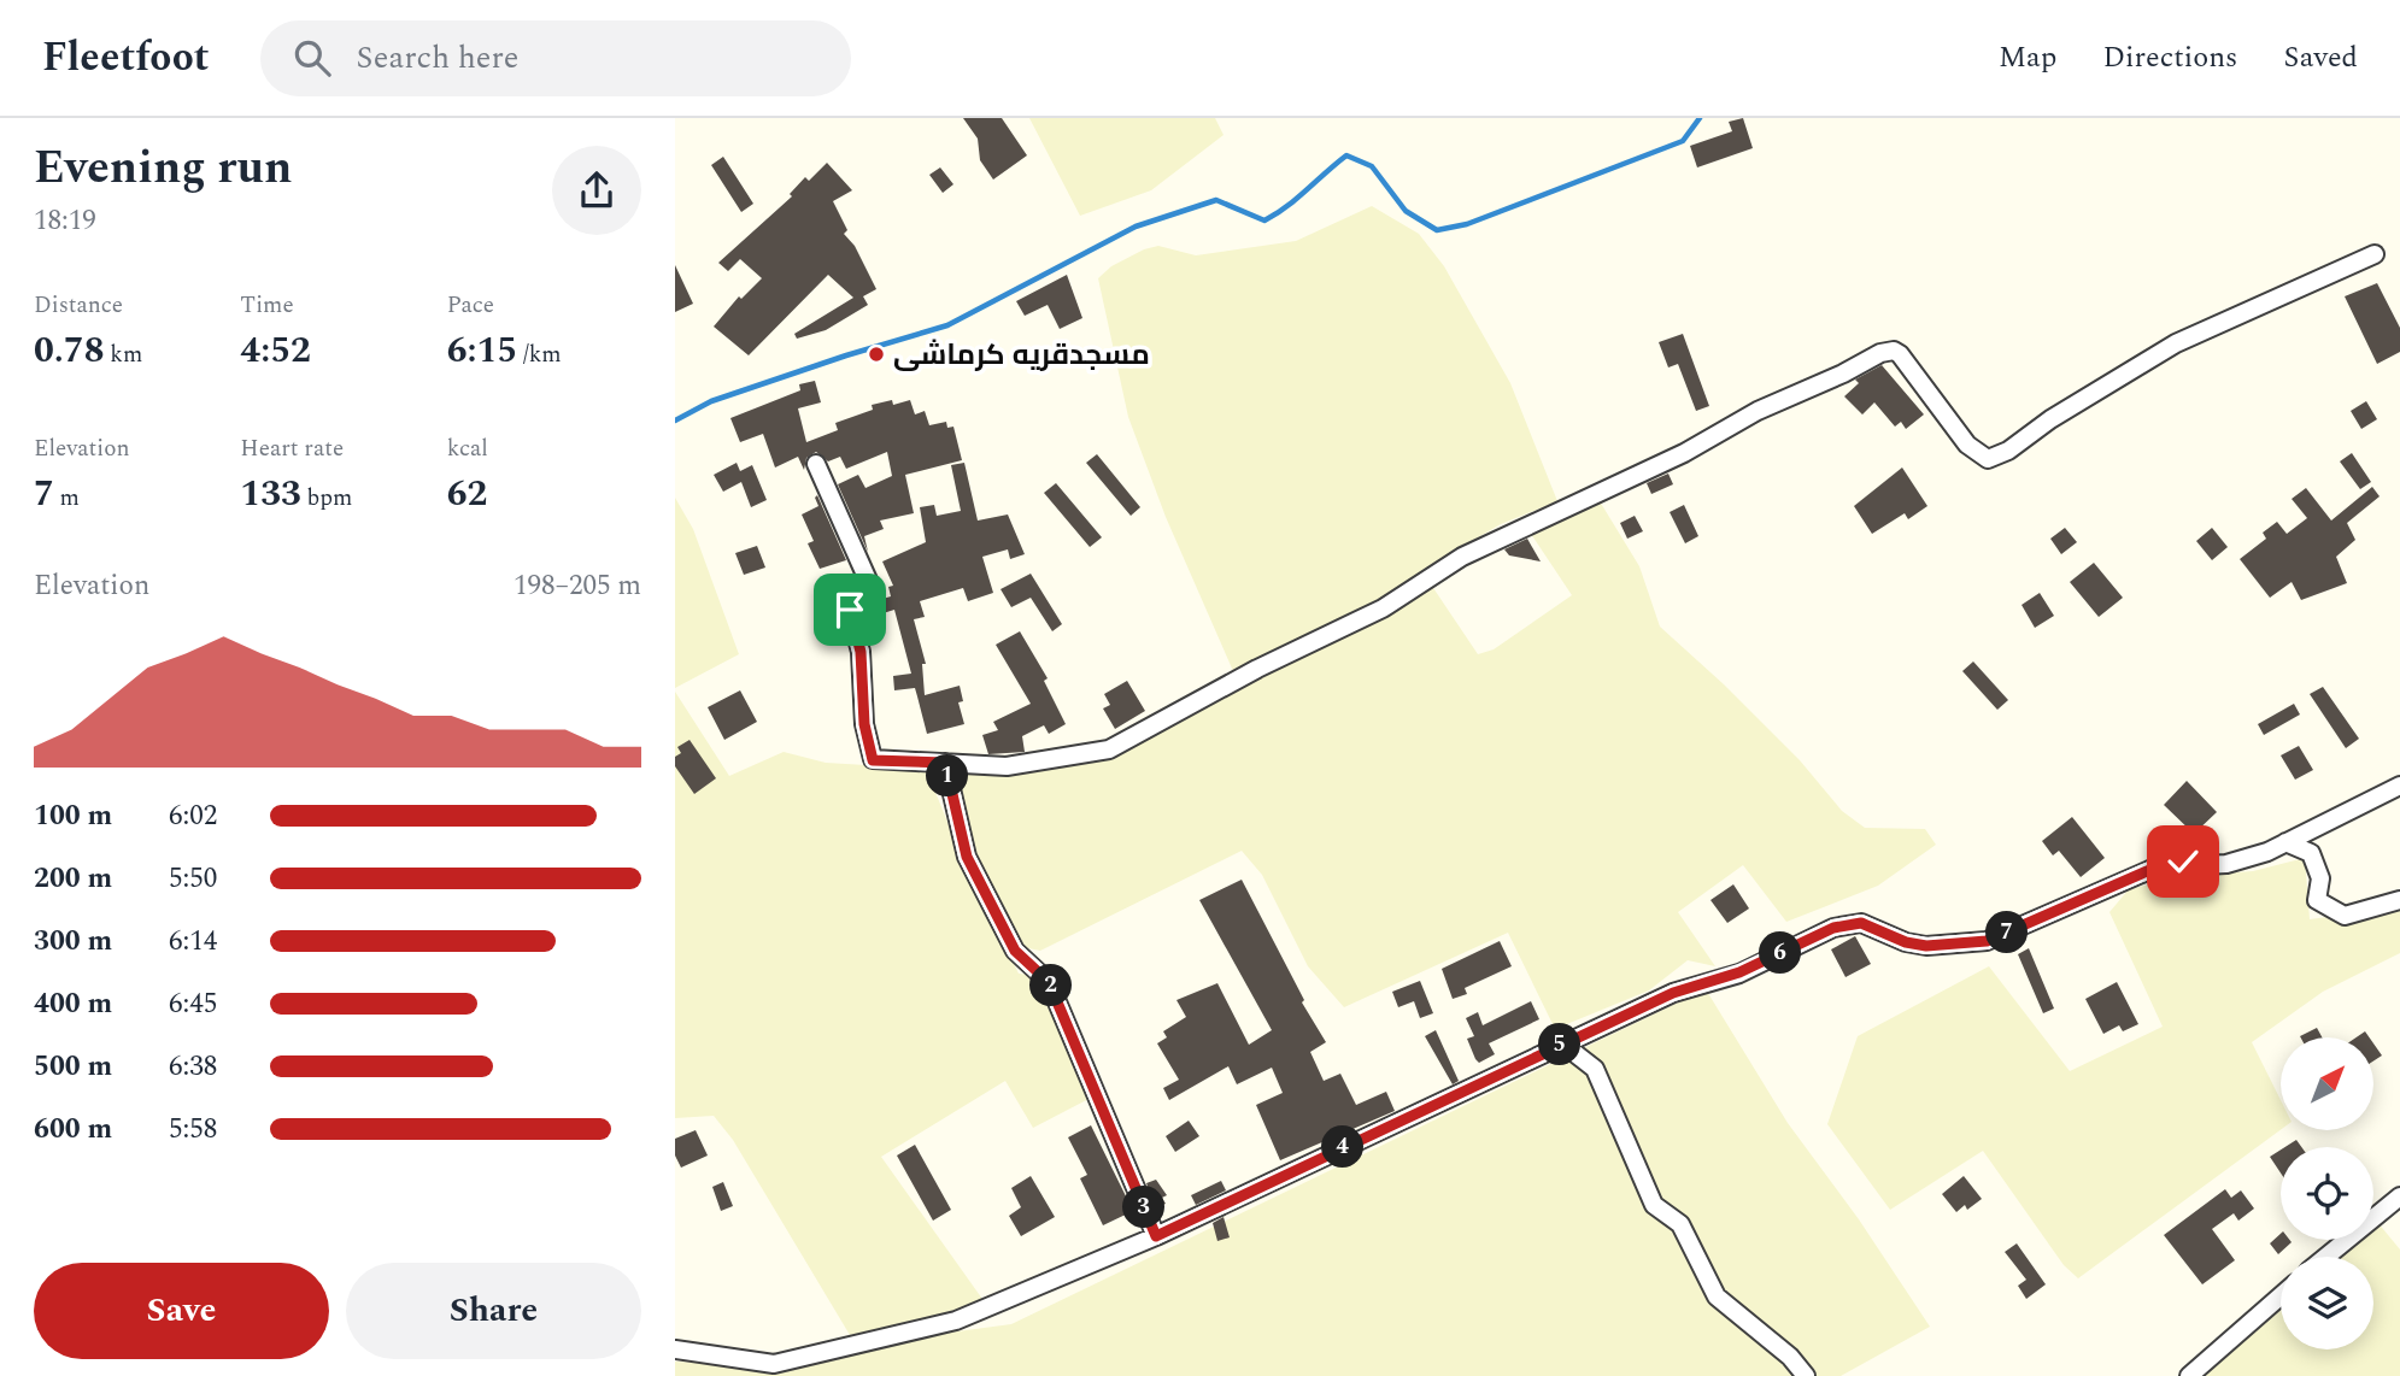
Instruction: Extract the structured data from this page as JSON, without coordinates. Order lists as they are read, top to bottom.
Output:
{
  "places": ["مسجدقریه کرماشی"],
  "north": "top right",
  "page": {
    "header": "Fleetfoot",
    "search": "Search here",
    "nav": ["Map", "Directions", "Saved"],
    "heading": ["Evening run", "18:19"],
    "stats": [
      ["Distance", "0.78 km"],
      ["Time", "4:52"],
      ["Pace", "6:15 /km"],
      ["Elevation", "7 m"],
      ["Heart rate", "133 bpm"],
      ["kcal", "62"]
    ],
    "chart": ["Elevation", "198–205 m"],
    "pins": [
      "1",
      "7",
      "6",
      "2",
      "5",
      "4",
      "3"
    ],
    "list": [
      {
        "name": "100 m",
        "note": "6:02"
      },
      {
        "name": "200 m",
        "note": "5:50"
      },
      {
        "name": "300 m",
        "note": "6:14"
      },
      {
        "name": "400 m",
        "note": "6:45"
      },
      {
        "name": "500 m",
        "note": "6:38"
      },
      {
        "name": "600 m",
        "note": "5:58"
      }
    ],
    "buttons": ["Save", "Share"]
  }
}
